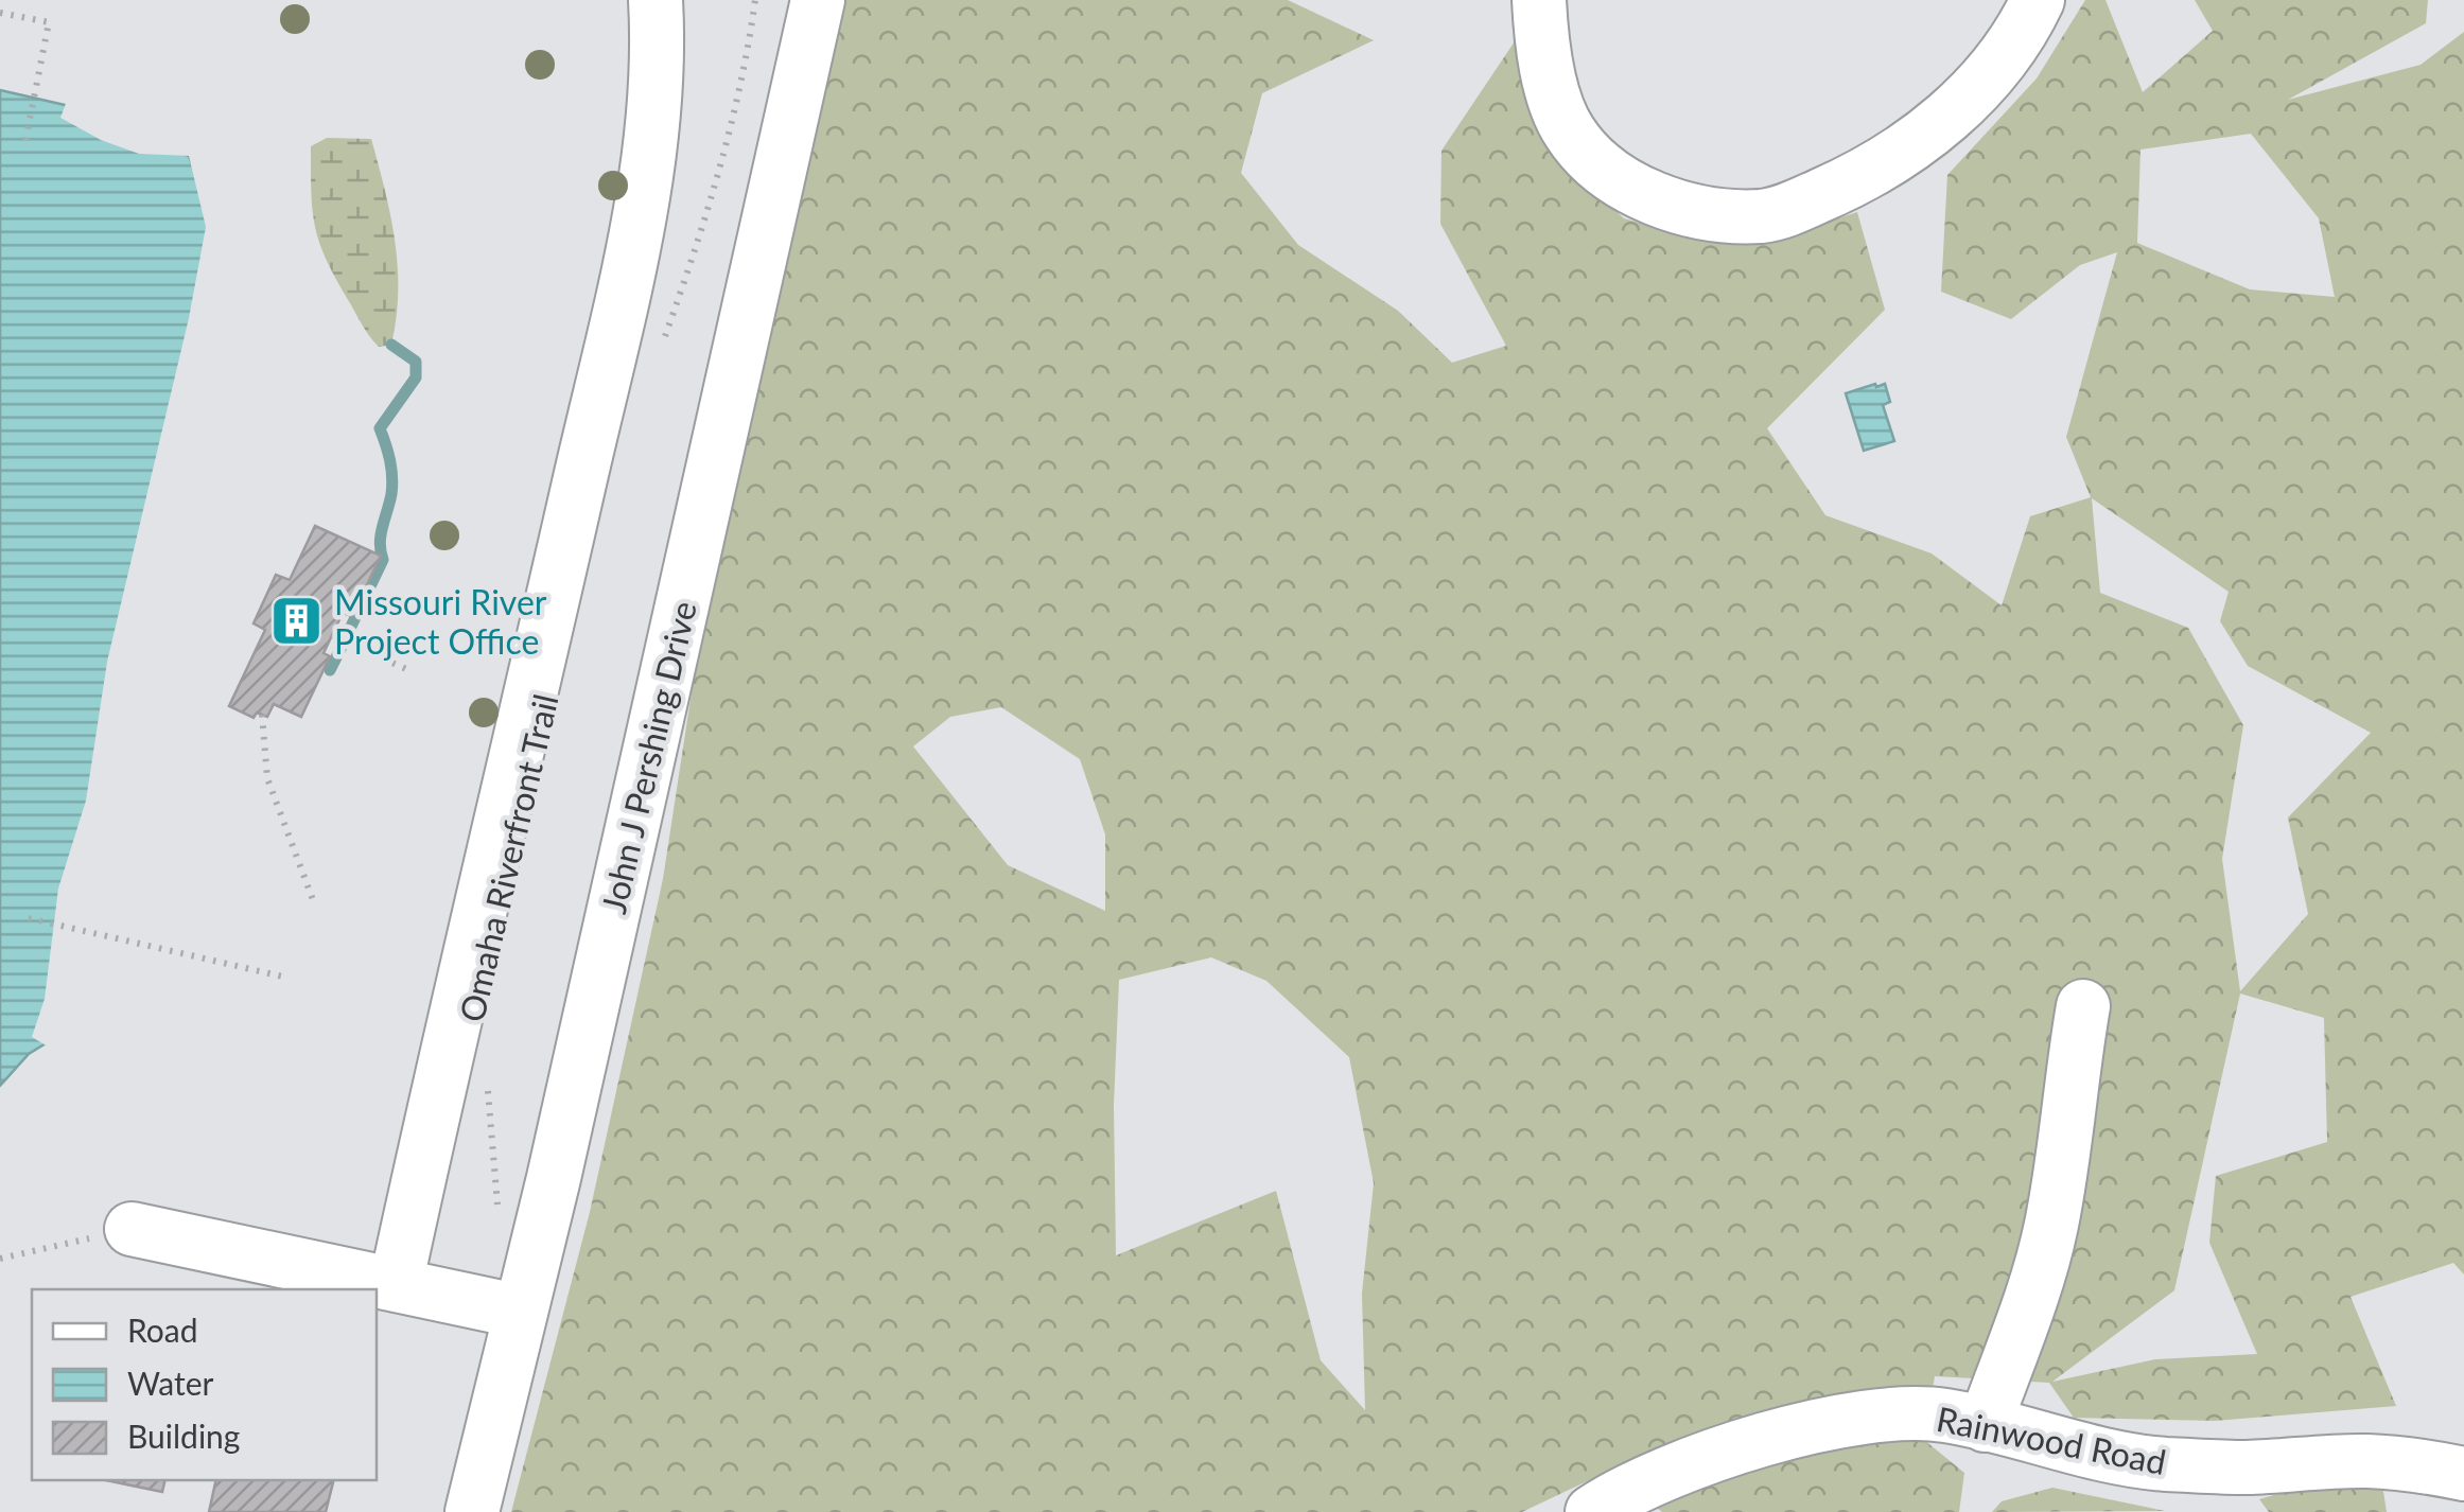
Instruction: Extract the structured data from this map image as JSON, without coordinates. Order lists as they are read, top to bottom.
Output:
{
  "streets": {
    "street": ["John J Pershing Drive", "Rainwood Road"]
  },
  "places": {
    "building": ["Missouri River Project Office"]
  },
  "legend": ["Road", "Water", "Building"]
}
